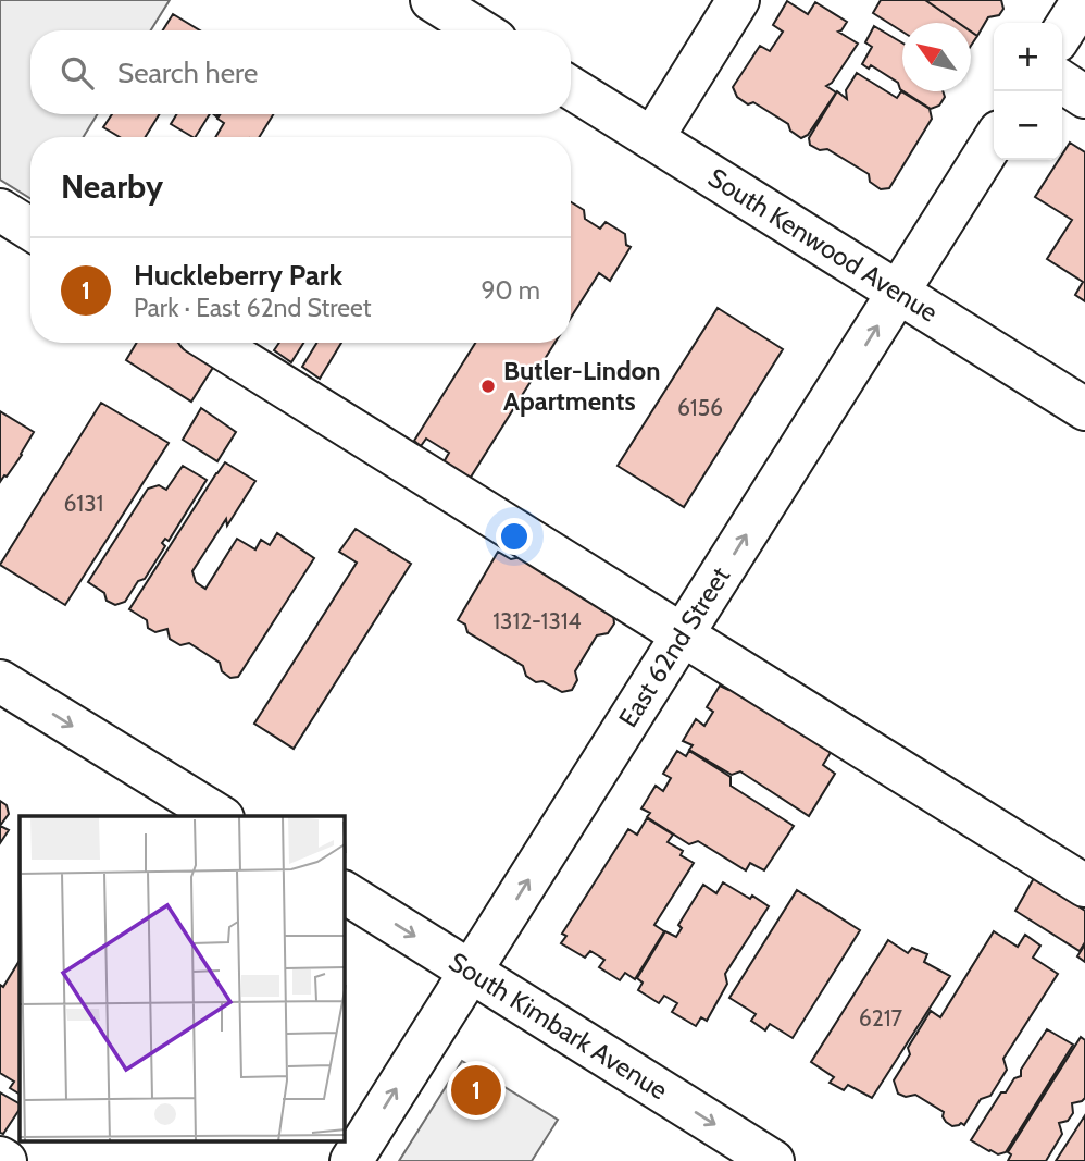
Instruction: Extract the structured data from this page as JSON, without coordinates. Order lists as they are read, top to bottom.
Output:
{
  "streets": {
    "street": ["South Kenwood Avenue", "East 62nd Street", "South Kimbark Avenue"]
  },
  "crossings": [
    ["South Kenwood Avenue", "East 62nd Street"],
    ["East 62nd Street", "South Kimbark Avenue"]
  ],
  "one_way": ["East 62nd Street", "South Kimbark Avenue"],
  "places": ["Butler-Lindon Apartments"],
  "house_numbers": [
    "6156",
    "6131",
    "1312-1314",
    "6217"
  ],
  "north": "top left",
  "page": {
    "map_buttons": ["+", "−"],
    "search": "Search here",
    "heading": "Nearby",
    "list": [
      {
        "mark": "1",
        "name": "Huckleberry Park",
        "note": "Park · East 62nd Street",
        "value": "90 m"
      }
    ],
    "pins": "1"
  }
}
